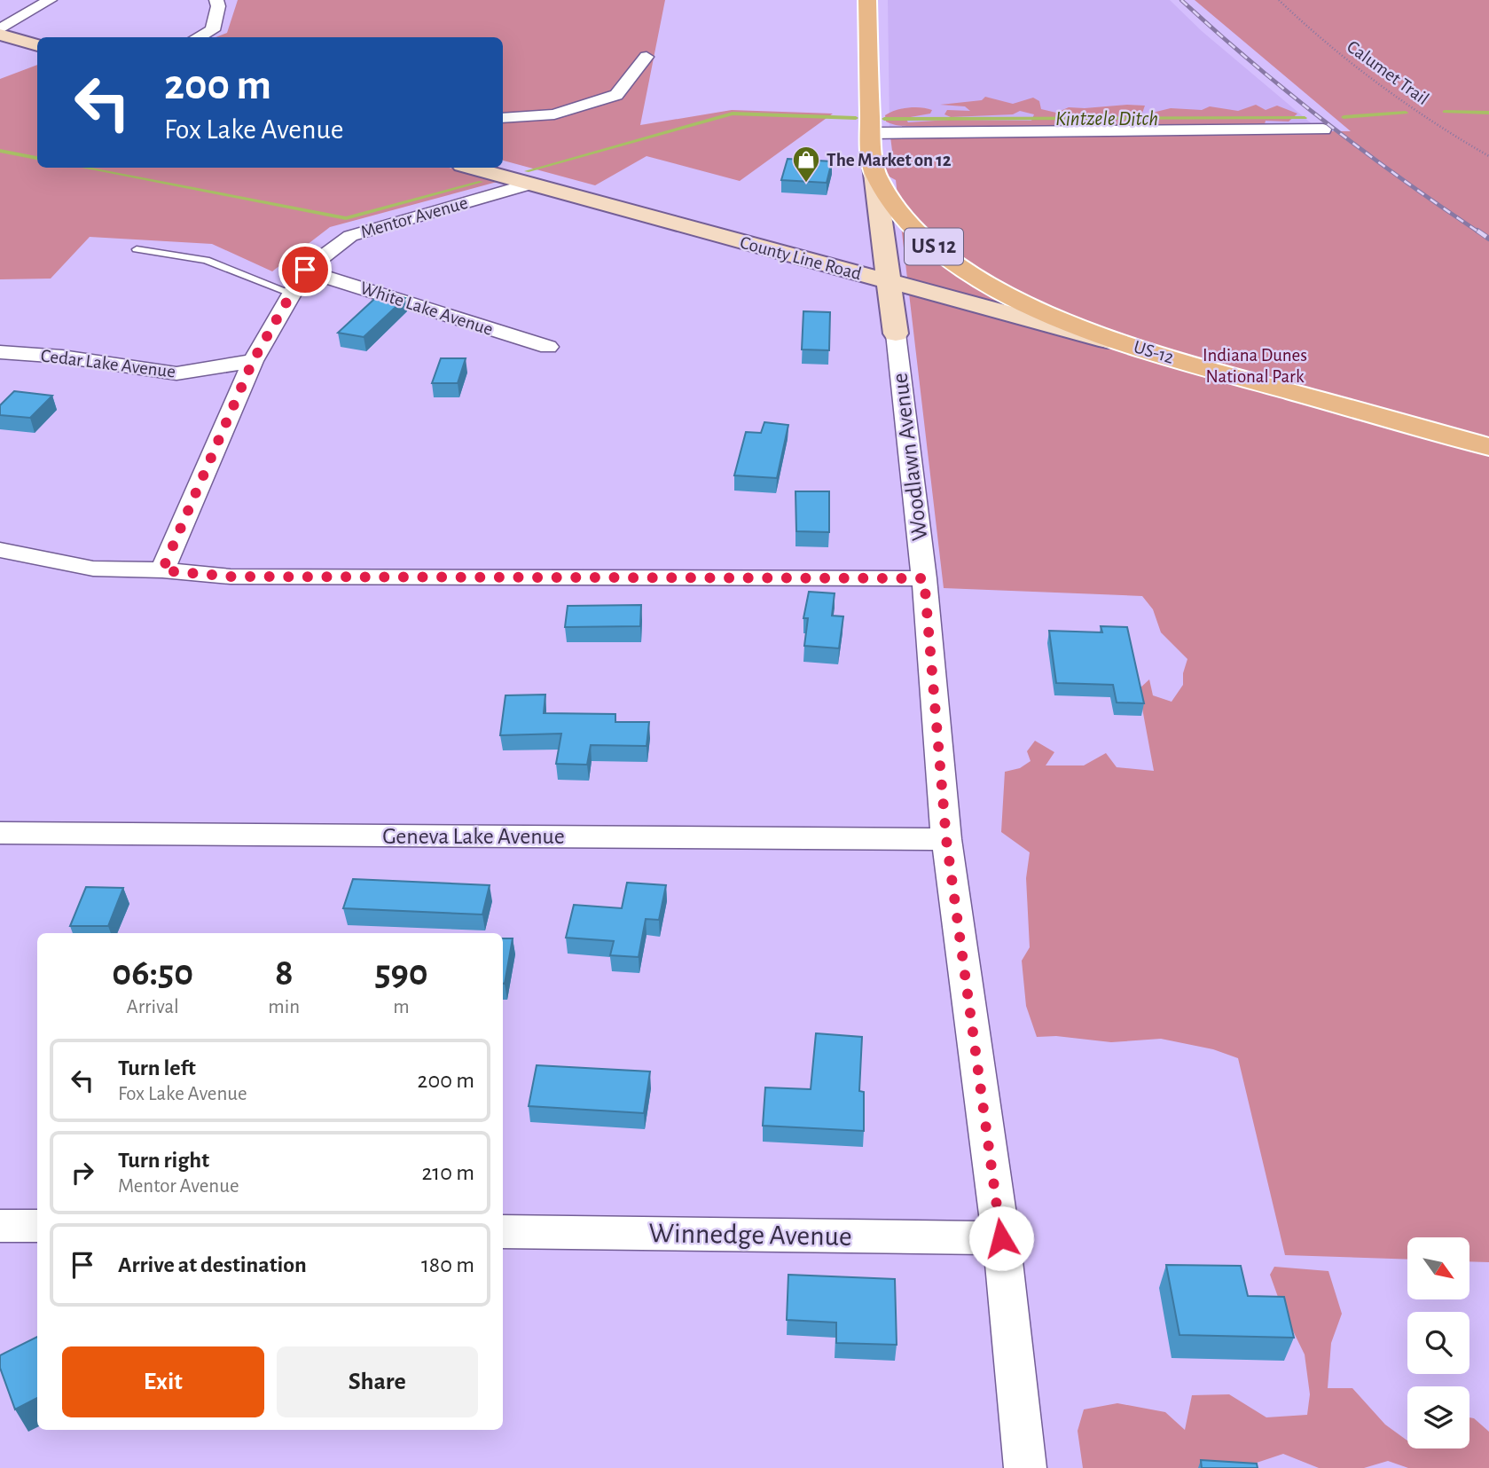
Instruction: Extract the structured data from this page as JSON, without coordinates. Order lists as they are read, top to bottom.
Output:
{
  "streets": {
    "main road": ["US 12", "US-12"],
    "street": [
      "Mentor Avenue",
      "County Line Road",
      "White Lake Avenue",
      "Cedar Lake Avenue",
      "Woodlawn Avenue",
      "Geneva Lake Avenue",
      "Winnedge Avenue"
    ],
    "path": ["Calumet Trail"]
  },
  "crossings": [
    ["Mentor Avenue", "County Line Road"],
    ["Mentor Avenue", "White Lake Avenue"],
    ["Mentor Avenue", "Cedar Lake Avenue"],
    ["US 12", "US-12"],
    ["County Line Road", "US-12"],
    ["Woodlawn Avenue", "Geneva Lake Avenue"],
    ["Woodlawn Avenue", "Winnedge Avenue"]
  ],
  "water": ["Kintzele Ditch"],
  "parks": ["Indiana Dunes National Park"],
  "places": {
    "shop": ["The Market on 12"]
  },
  "north": "bottom right",
  "page": {
    "turn": ["200 m", "Fox Lake Avenue"],
    "eta": [
      "06:50",
      "Arrival",
      "8",
      "min",
      "590",
      "m"
    ],
    "list": [
      {
        "name": "Turn left",
        "note": "Fox Lake Avenue",
        "value": "200 m"
      },
      {
        "name": "Turn right",
        "note": "Mentor Avenue",
        "value": "210 m"
      },
      {
        "name": "Arrive at destination",
        "value": "180 m"
      }
    ],
    "buttons": ["Exit", "Share"]
  }
}
